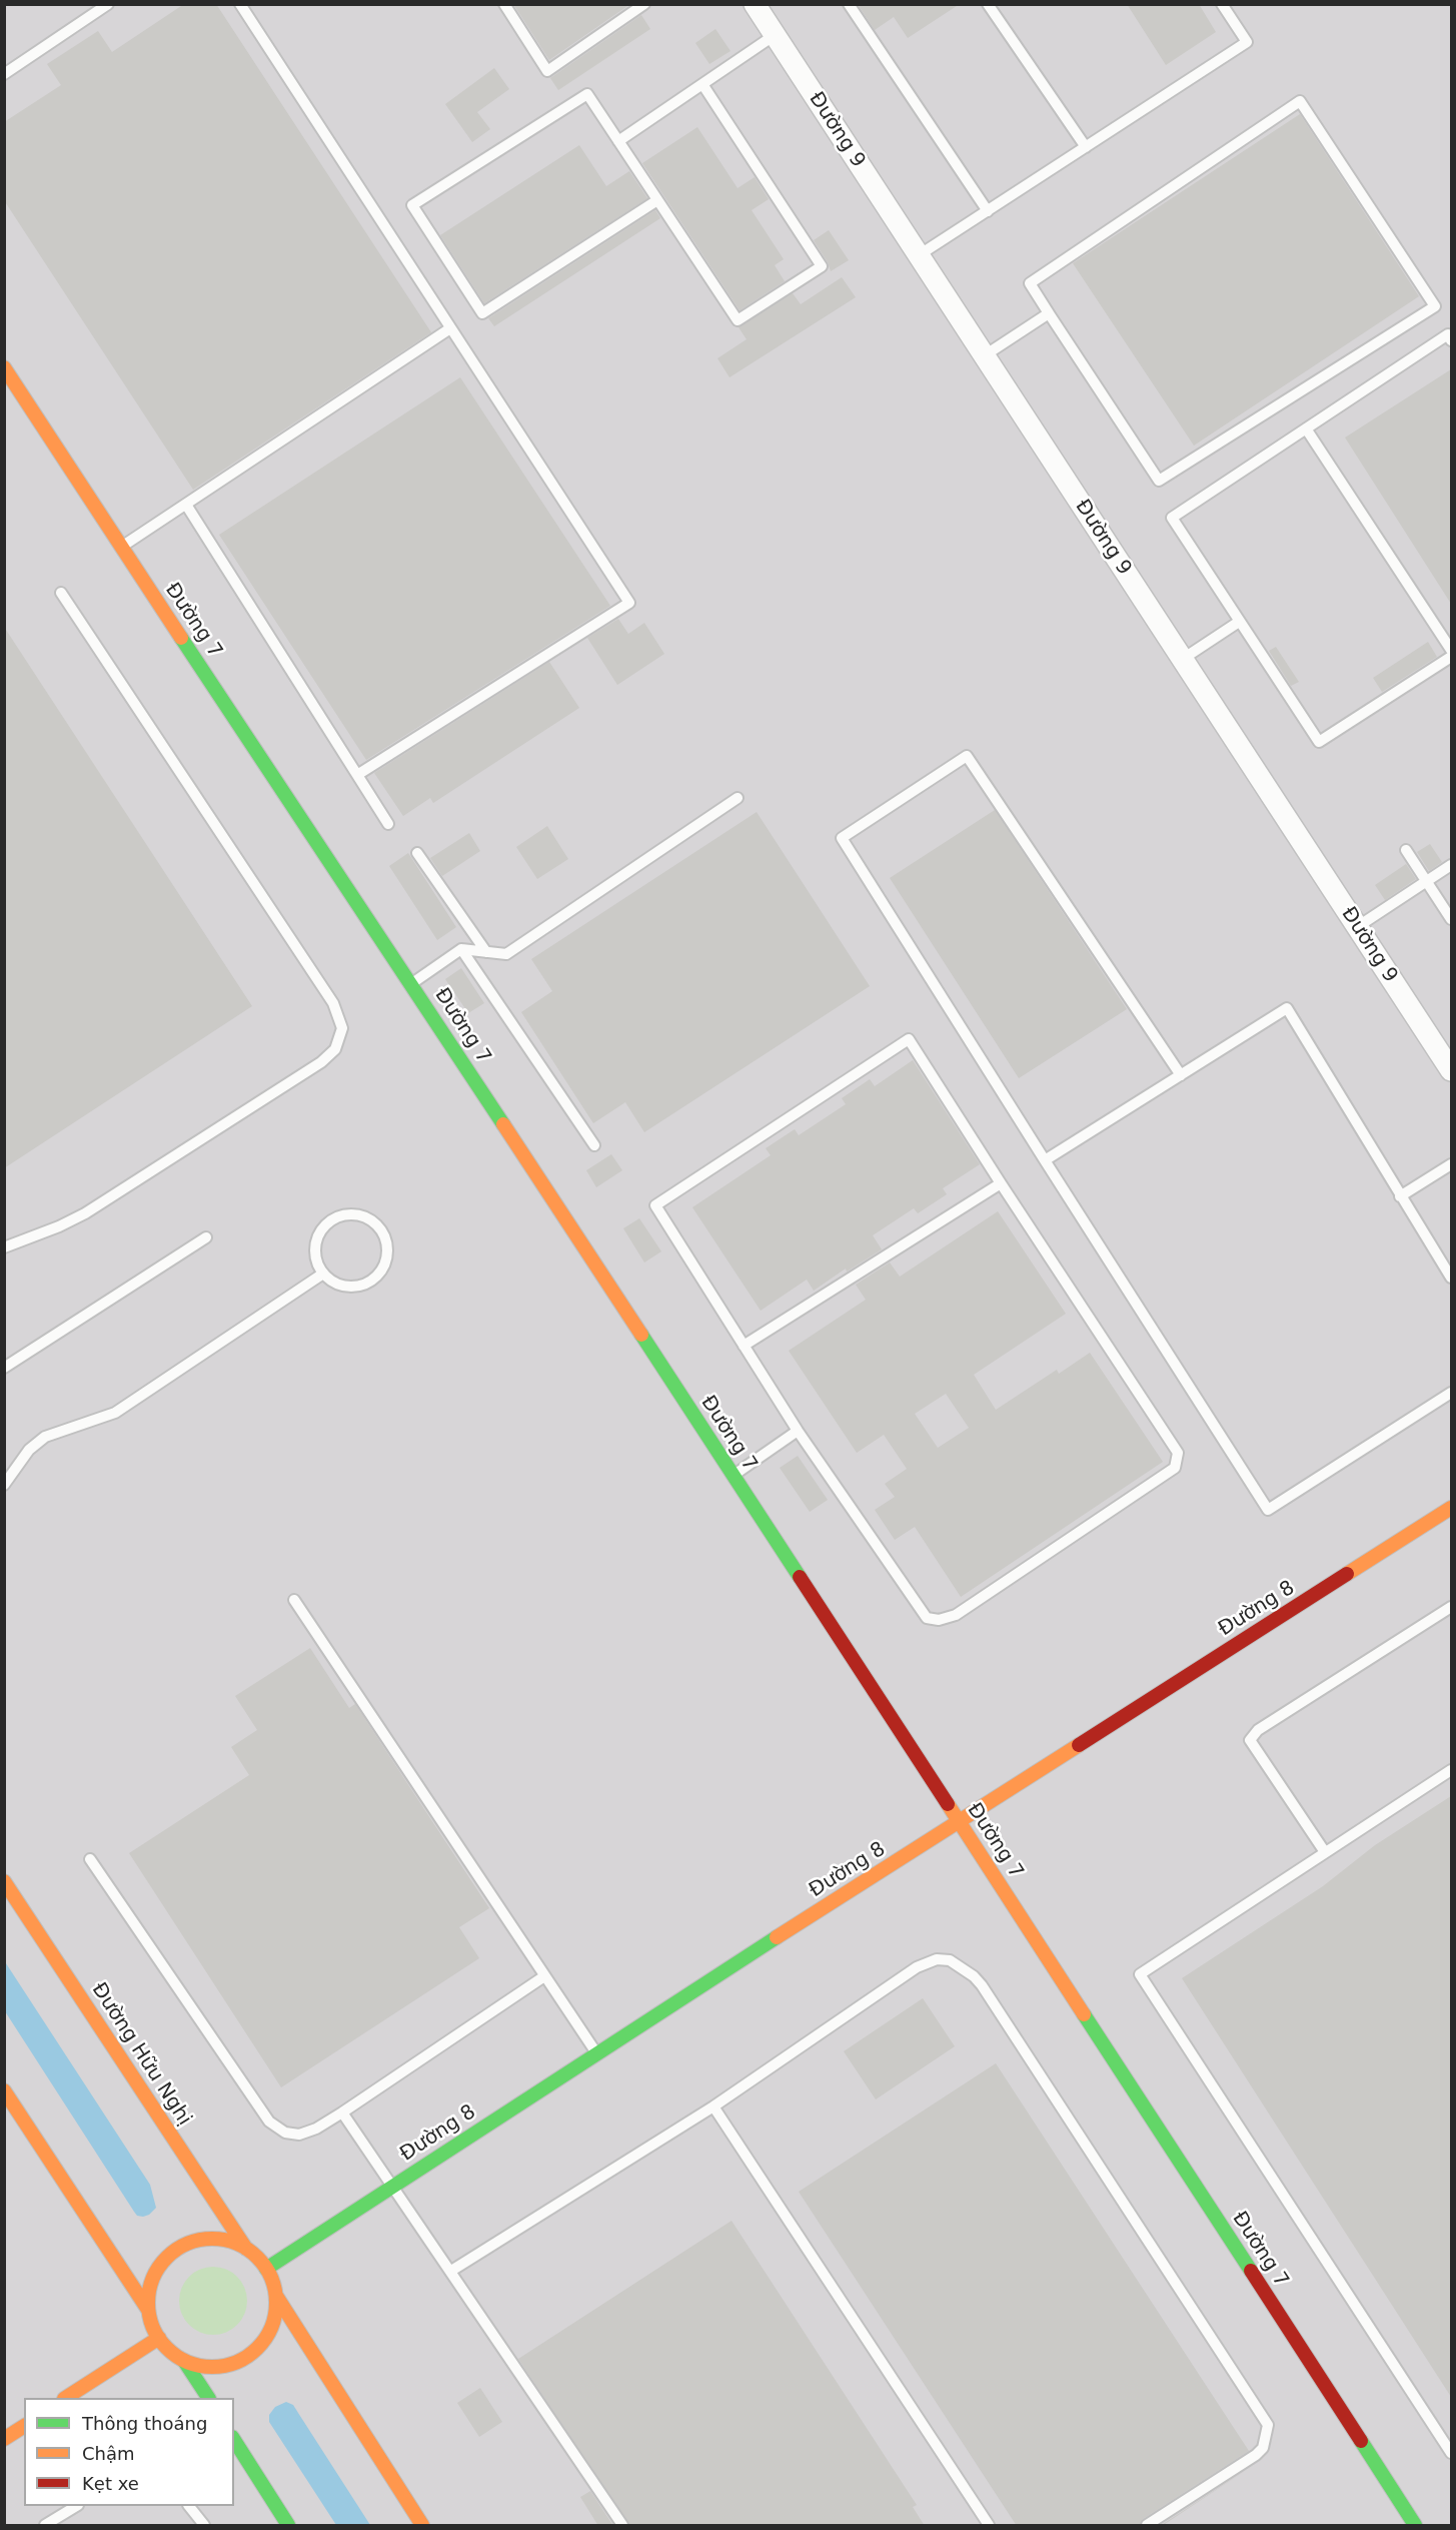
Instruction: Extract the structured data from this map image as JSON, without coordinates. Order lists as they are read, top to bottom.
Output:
{
  "streets": {
    "street": [
      "Đường 9",
      "Đường 7",
      "Đường 8",
      "Đường Hữu Nghị"
    ]
  },
  "crossings": [
    ["Đường 7", "Đường 8"],
    ["Đường 8", "Đường Hữu Nghị"]
  ],
  "legend": ["Thông thoáng", "Chậm", "Kẹt xe"]
}
